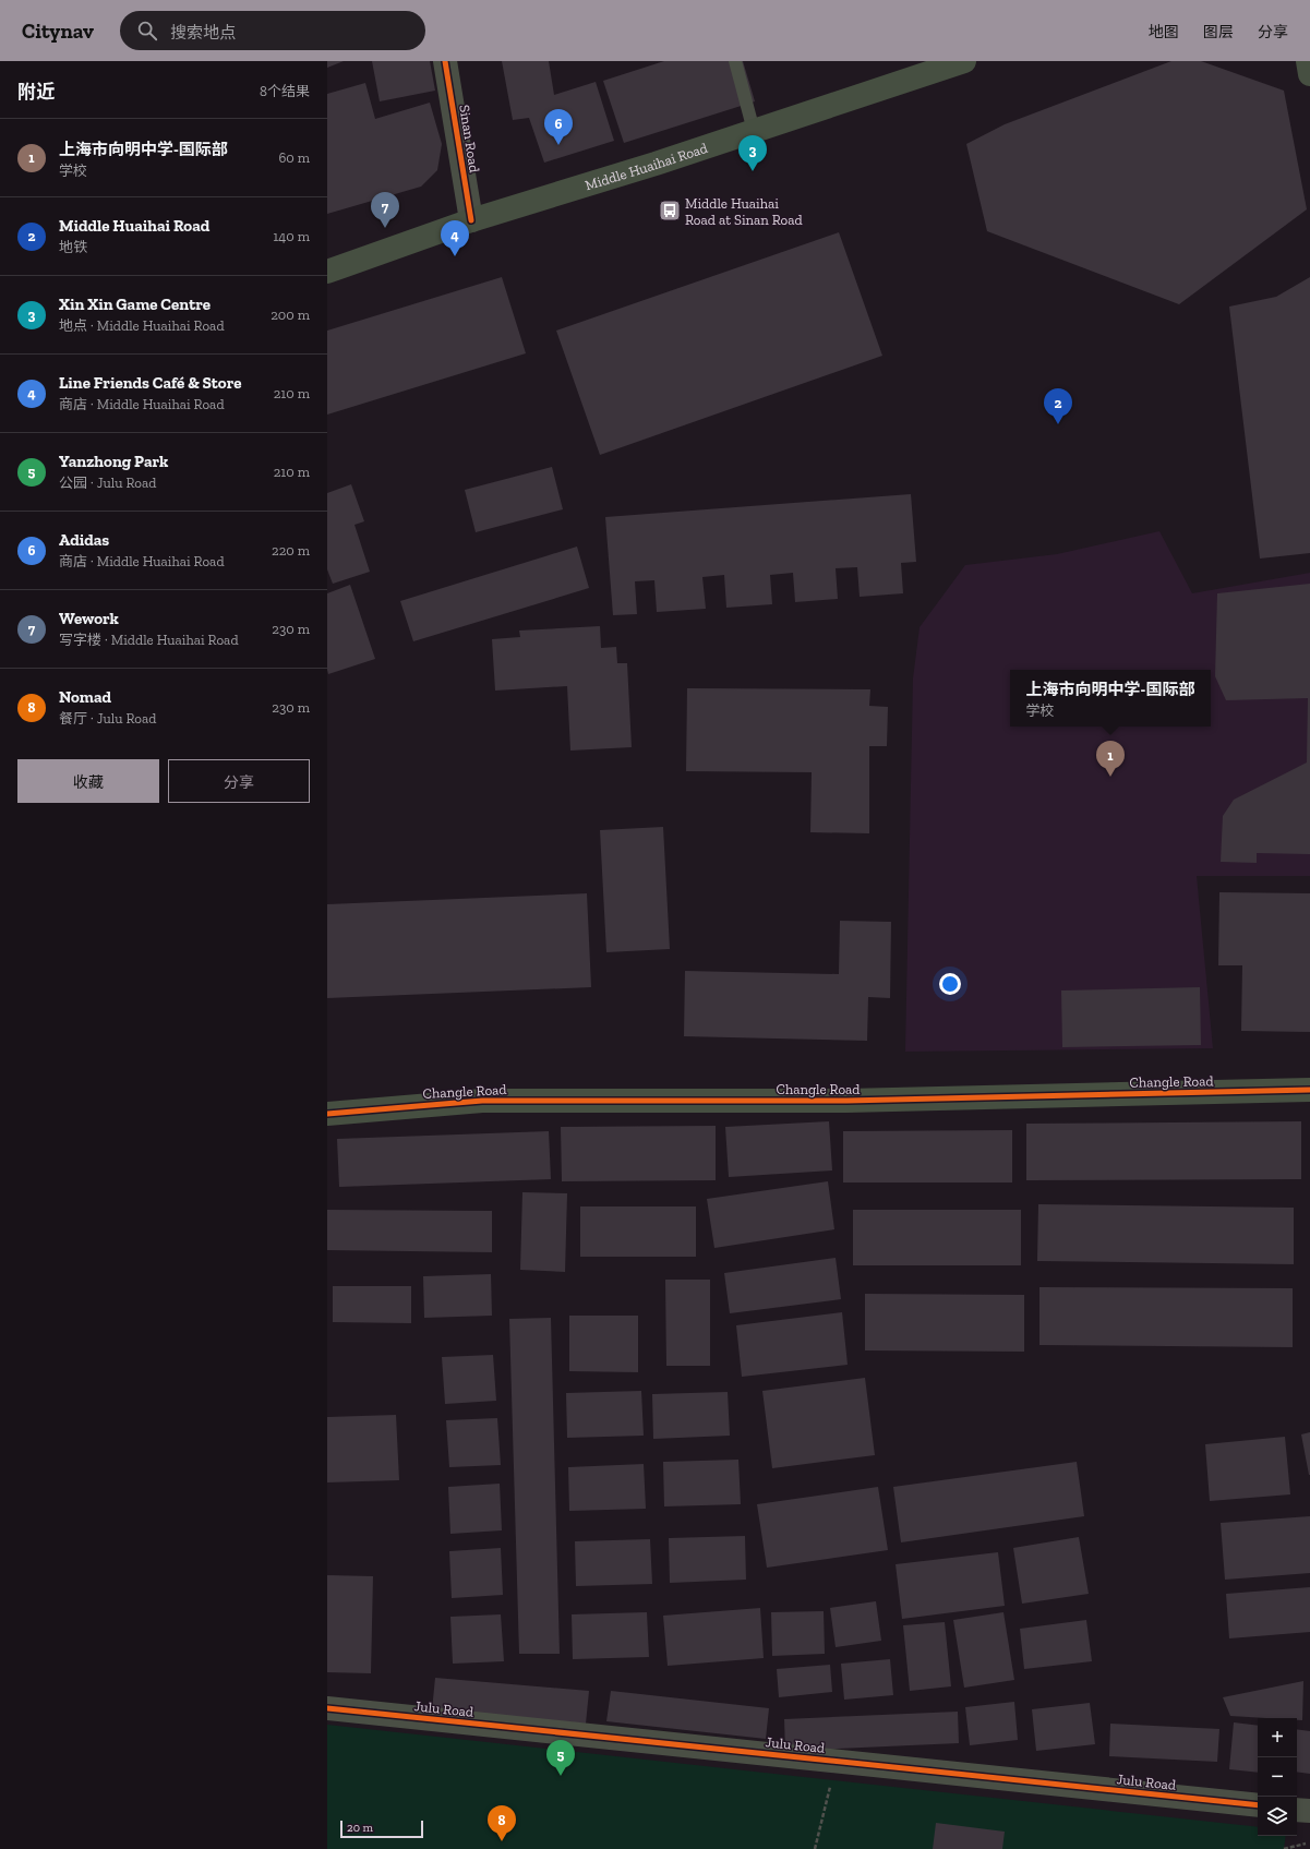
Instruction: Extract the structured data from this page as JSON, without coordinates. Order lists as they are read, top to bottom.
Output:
{
  "streets": {
    "street": [
      "Sinan Road",
      "Middle Huaihai Road",
      "Changle Road",
      "Julu Road"
    ]
  },
  "crossings": [
    ["Sinan Road", "Middle Huaihai Road"]
  ],
  "places": {
    "bus stop": ["Middle Huaihai Road at Sinan Road"]
  },
  "scale_bar": "20 m",
  "page": {
    "header": "Citynav",
    "search": "搜索地点",
    "nav": ["地图", "图层", "分享"],
    "heading": ["附近", "8个结果"],
    "pins": [
      "6",
      "3",
      "7",
      "4",
      "2",
      "1",
      "5",
      "8"
    ],
    "list": [
      {
        "mark": "1",
        "name": "上海市向明中学-国际部",
        "note": "学校",
        "value": "60 m"
      },
      {
        "mark": "2",
        "name": "Middle Huaihai Road",
        "note": "地铁",
        "value": "140 m"
      },
      {
        "mark": "3",
        "name": "Xin Xin Game Centre",
        "note": "地点 · Middle Huaihai Road",
        "value": "200 m"
      },
      {
        "mark": "4",
        "name": "Line Friends Café & Store",
        "note": "商店 · Middle Huaihai Road",
        "value": "210 m"
      },
      {
        "mark": "5",
        "name": "Yanzhong Park",
        "note": "公园 · Julu Road",
        "value": "210 m"
      },
      {
        "mark": "6",
        "name": "Adidas",
        "note": "商店 · Middle Huaihai Road",
        "value": "220 m"
      },
      {
        "mark": "7",
        "name": "Wework",
        "note": "写字楼 · Middle Huaihai Road",
        "value": "230 m"
      },
      {
        "mark": "8",
        "name": "Nomad",
        "note": "餐厅 · Julu Road",
        "value": "230 m"
      }
    ],
    "popup": ["上海市向明中学-国际部", "学校"],
    "buttons": ["收藏", "分享"],
    "map_buttons": ["+", "−"],
    "scale": "20 m"
  }
}
